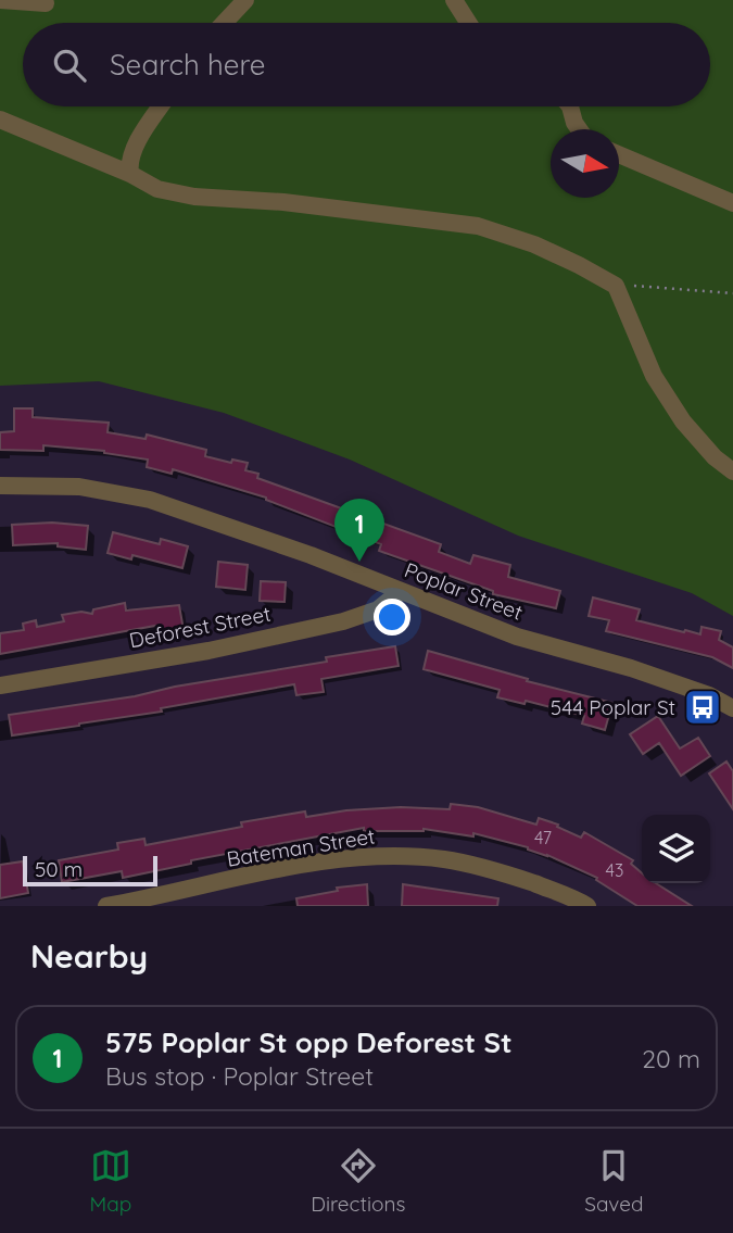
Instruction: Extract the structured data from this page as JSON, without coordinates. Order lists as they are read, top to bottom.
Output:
{
  "streets": {
    "street": ["Poplar Street", "Deforest Street", "Bateman Street"]
  },
  "crossings": [
    ["Poplar Street", "Deforest Street"]
  ],
  "places": {
    "bus stop": ["544 Poplar St"]
  },
  "house_numbers": ["47", "43"],
  "scale_bar": "50 m",
  "north": "right",
  "page": {
    "search": "Search here",
    "pins": "1",
    "scale": "50 m",
    "heading": "Nearby",
    "list": [
      {
        "mark": "1",
        "name": "575 Poplar St opp Deforest St",
        "note": "Bus stop · Poplar Street",
        "value": "20 m"
      }
    ],
    "nav": ["Map", "Directions", "Saved"]
  }
}
